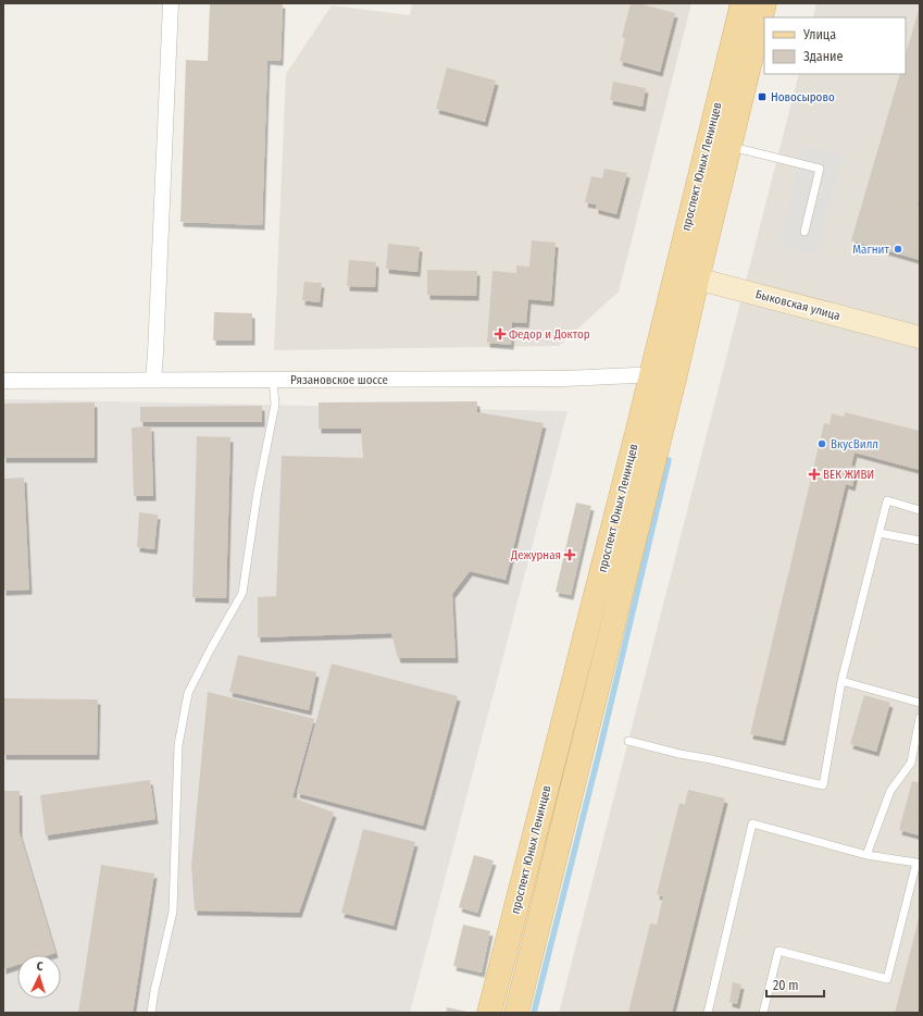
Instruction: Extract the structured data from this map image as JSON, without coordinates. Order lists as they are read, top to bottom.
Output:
{
  "streets": {
    "main road": ["проспект Юных Ленинцев"],
    "street": ["Быковская улица", "Рязановское шоссе"]
  },
  "crossings": [
    ["проспект Юных Ленинцев", "Быковская улица"],
    ["проспект Юных Ленинцев", "Рязановское шоссе"]
  ],
  "places": {
    "transit": ["Новосырово"],
    "other": ["Магнит", "ВкусВилл"],
    "health": ["Федор и Доктор", "ВЕК ЖИВИ", "Дежурная"]
  },
  "legend": ["Улица", "Здание"],
  "scale_bar": "20 m",
  "north": "top"
}
